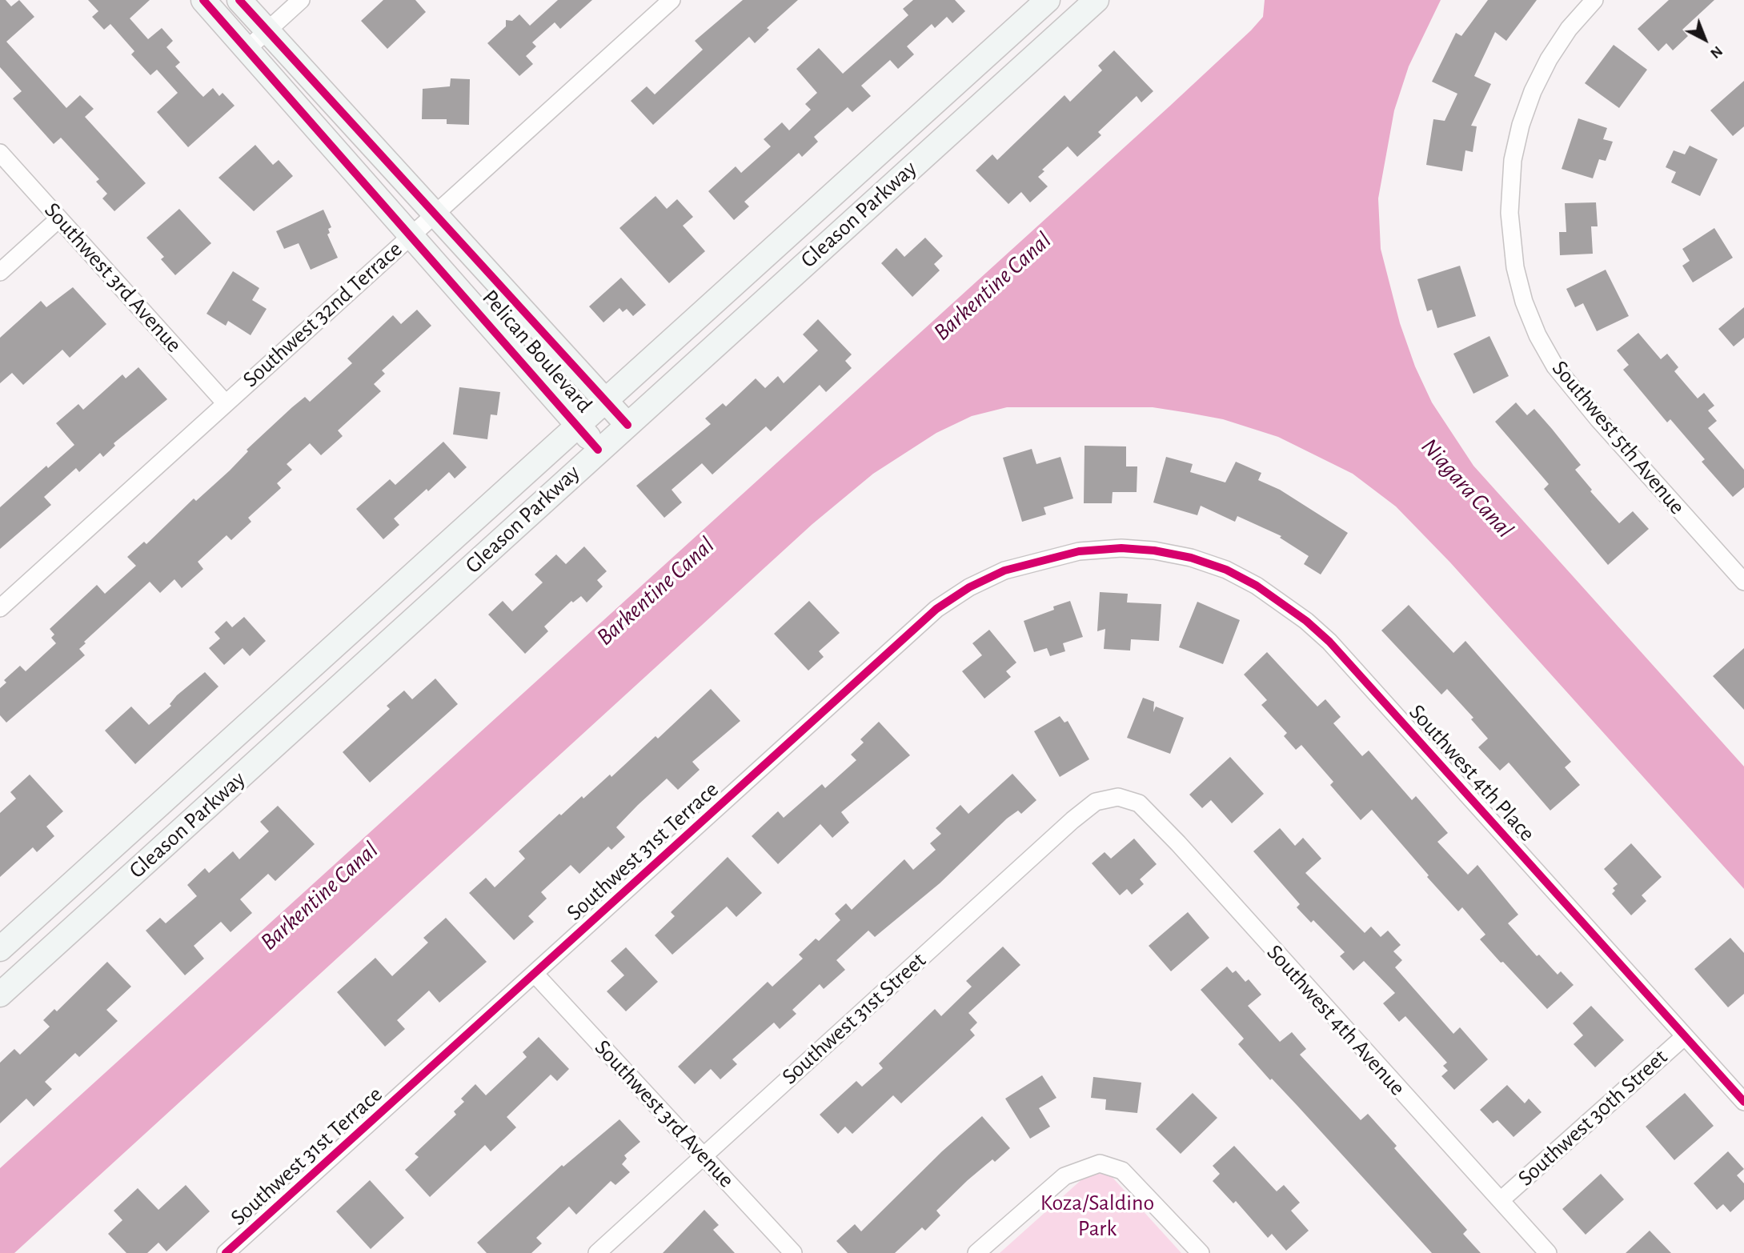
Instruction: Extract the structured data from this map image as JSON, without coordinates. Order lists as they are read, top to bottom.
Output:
{
  "streets": {
    "main road": ["Gleason Parkway", "Pelican Boulevard"],
    "street": [
      "Southwest 3rd Avenue",
      "Southwest 32nd Terrace",
      "Southwest 5th Avenue",
      "Southwest 4th Place",
      "Southwest 31st Terrace",
      "Southwest 31st Street",
      "Southwest 4th Avenue",
      "Southwest 30th Street"
    ]
  },
  "crossings": [
    ["Gleason Parkway", "Pelican Boulevard"],
    ["Southwest 3rd Avenue", "Southwest 32nd Terrace"],
    ["Southwest 3rd Avenue", "Southwest 31st Terrace"],
    ["Southwest 3rd Avenue", "Southwest 31st Street"],
    ["Southwest 32nd Terrace", "Pelican Boulevard"],
    ["Southwest 4th Place", "Southwest 31st Terrace"],
    ["Southwest 4th Place", "Southwest 30th Street"],
    ["Southwest 31st Street", "Southwest 4th Avenue"],
    ["Southwest 4th Avenue", "Southwest 30th Street"]
  ],
  "water": ["Barkentine Canal", "Niagara Canal"],
  "parks": ["Koza/Saldino Park"],
  "north": "bottom right"
}
